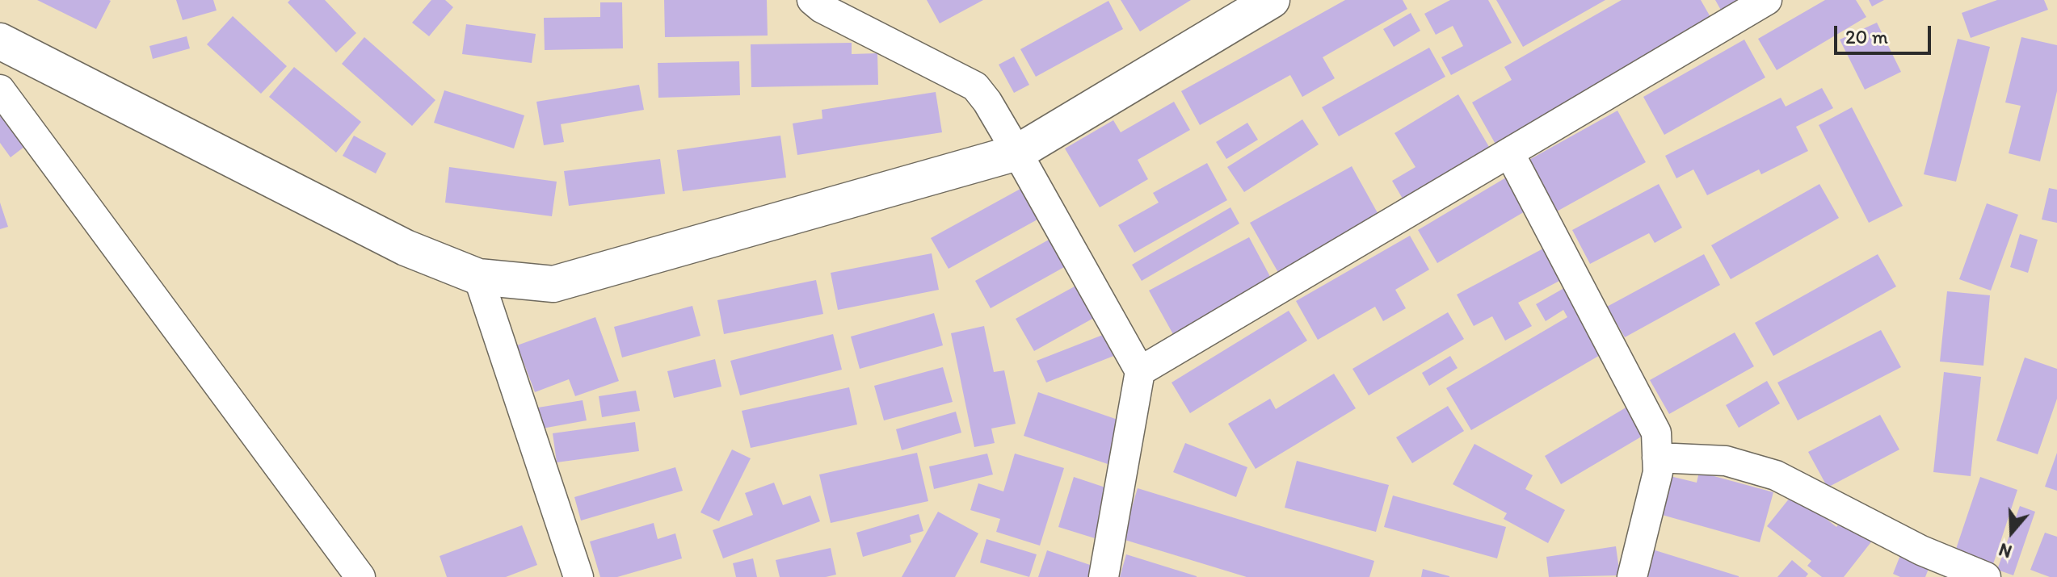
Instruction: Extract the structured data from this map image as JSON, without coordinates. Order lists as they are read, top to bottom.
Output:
{
  "scale_bar": "20 m",
  "north": "bottom"
}
